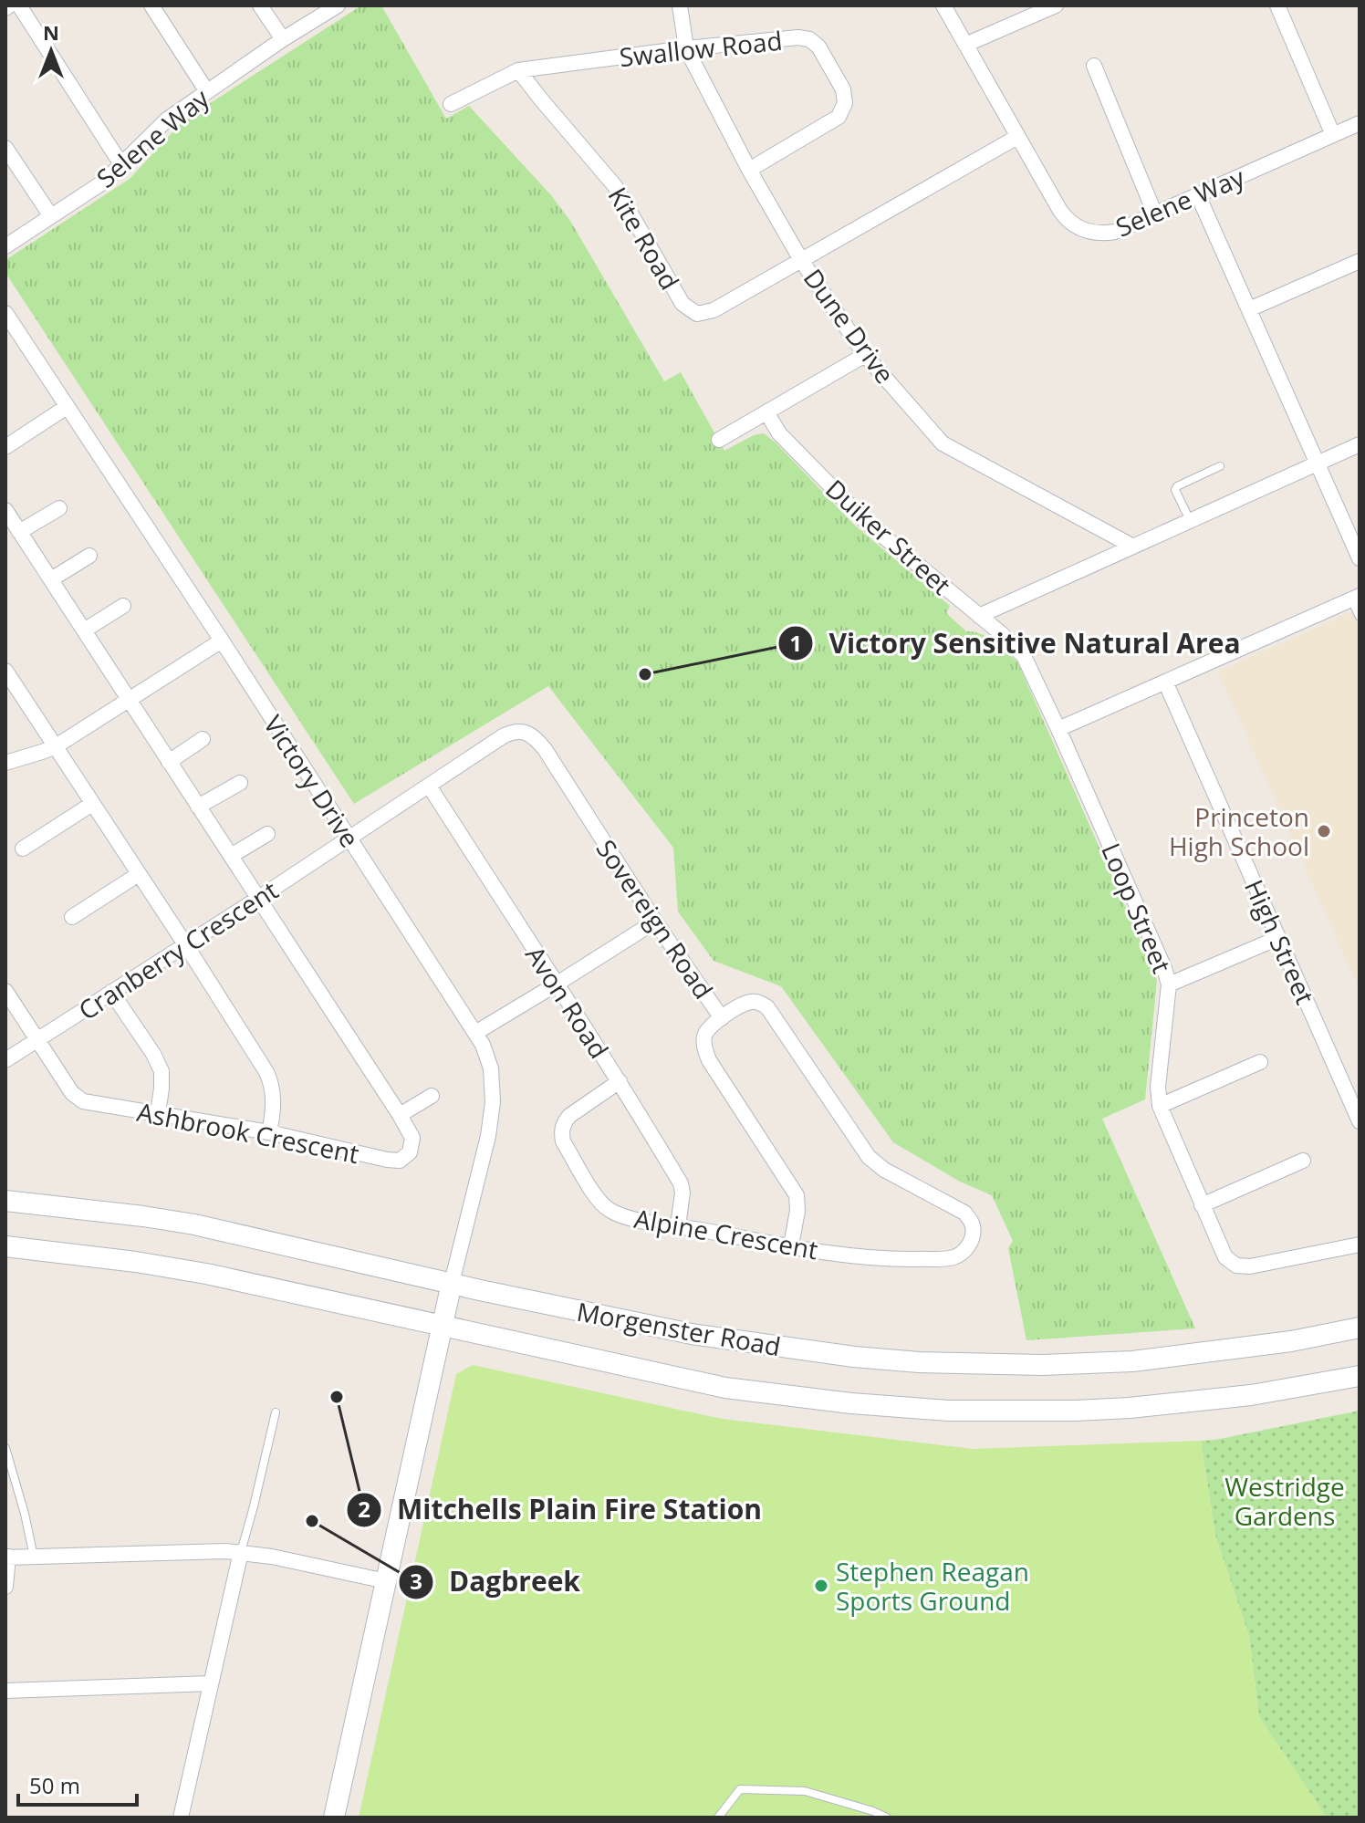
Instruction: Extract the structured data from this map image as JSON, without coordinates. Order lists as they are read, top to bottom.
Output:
{
  "streets": {
    "main road": ["Morgenster Road"],
    "street": [
      "Swallow Road",
      "Selene Way",
      "Kite Road",
      "Dune Drive",
      "Duiker Street",
      "Victory Drive",
      "Loop Street",
      "Sovereign Road",
      "High Street",
      "Cranberry Crescent",
      "Avon Road",
      "Ashbrook Crescent",
      "Alpine Crescent"
    ]
  },
  "crossings": [
    ["Swallow Road", "Kite Road"],
    ["Swallow Road", "Dune Drive"],
    ["Kite Road", "Dune Drive"],
    ["Duiker Street", "Loop Street"],
    ["Victory Drive", "Cranberry Crescent"],
    ["Victory Drive", "Morgenster Road"],
    ["Sovereign Road", "Cranberry Crescent"],
    ["Sovereign Road", "Alpine Crescent"],
    ["Cranberry Crescent", "Avon Road"],
    ["Cranberry Crescent", "Ashbrook Crescent"],
    ["Avon Road", "Alpine Crescent"]
  ],
  "parks": ["Westridge Gardens"],
  "places": [
    "Victory Sensitive Natural Area",
    "Princeton High School",
    "Mitchells Plain Fire Station",
    "Dagbreek",
    "Stephen Reagan Sports Ground"
  ],
  "scale_bar": "50 m",
  "north": "top"
}
